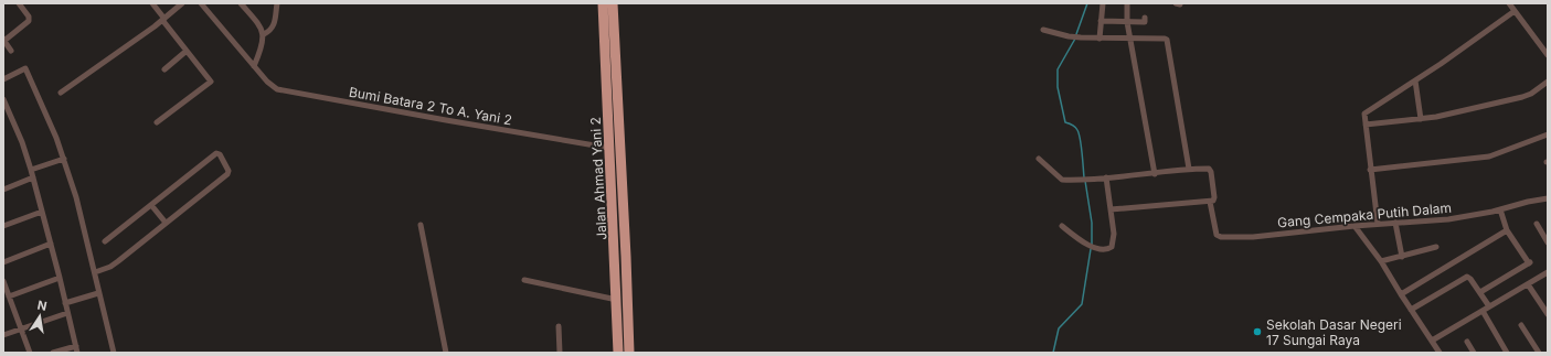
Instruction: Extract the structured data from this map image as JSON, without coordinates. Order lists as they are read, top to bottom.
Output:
{
  "streets": {
    "highway": ["Jalan Ahmad Yani 2"],
    "street": ["Bumi Batara 2 To A. Yani 2", "Gang Cempaka Putih Dalam"]
  },
  "crossings": [
    ["Bumi Batara 2 To A. Yani 2", "Jalan Ahmad Yani 2"]
  ],
  "places": ["Sekolah Dasar Negeri 17 Sungai Raya"],
  "north": "top"
}
